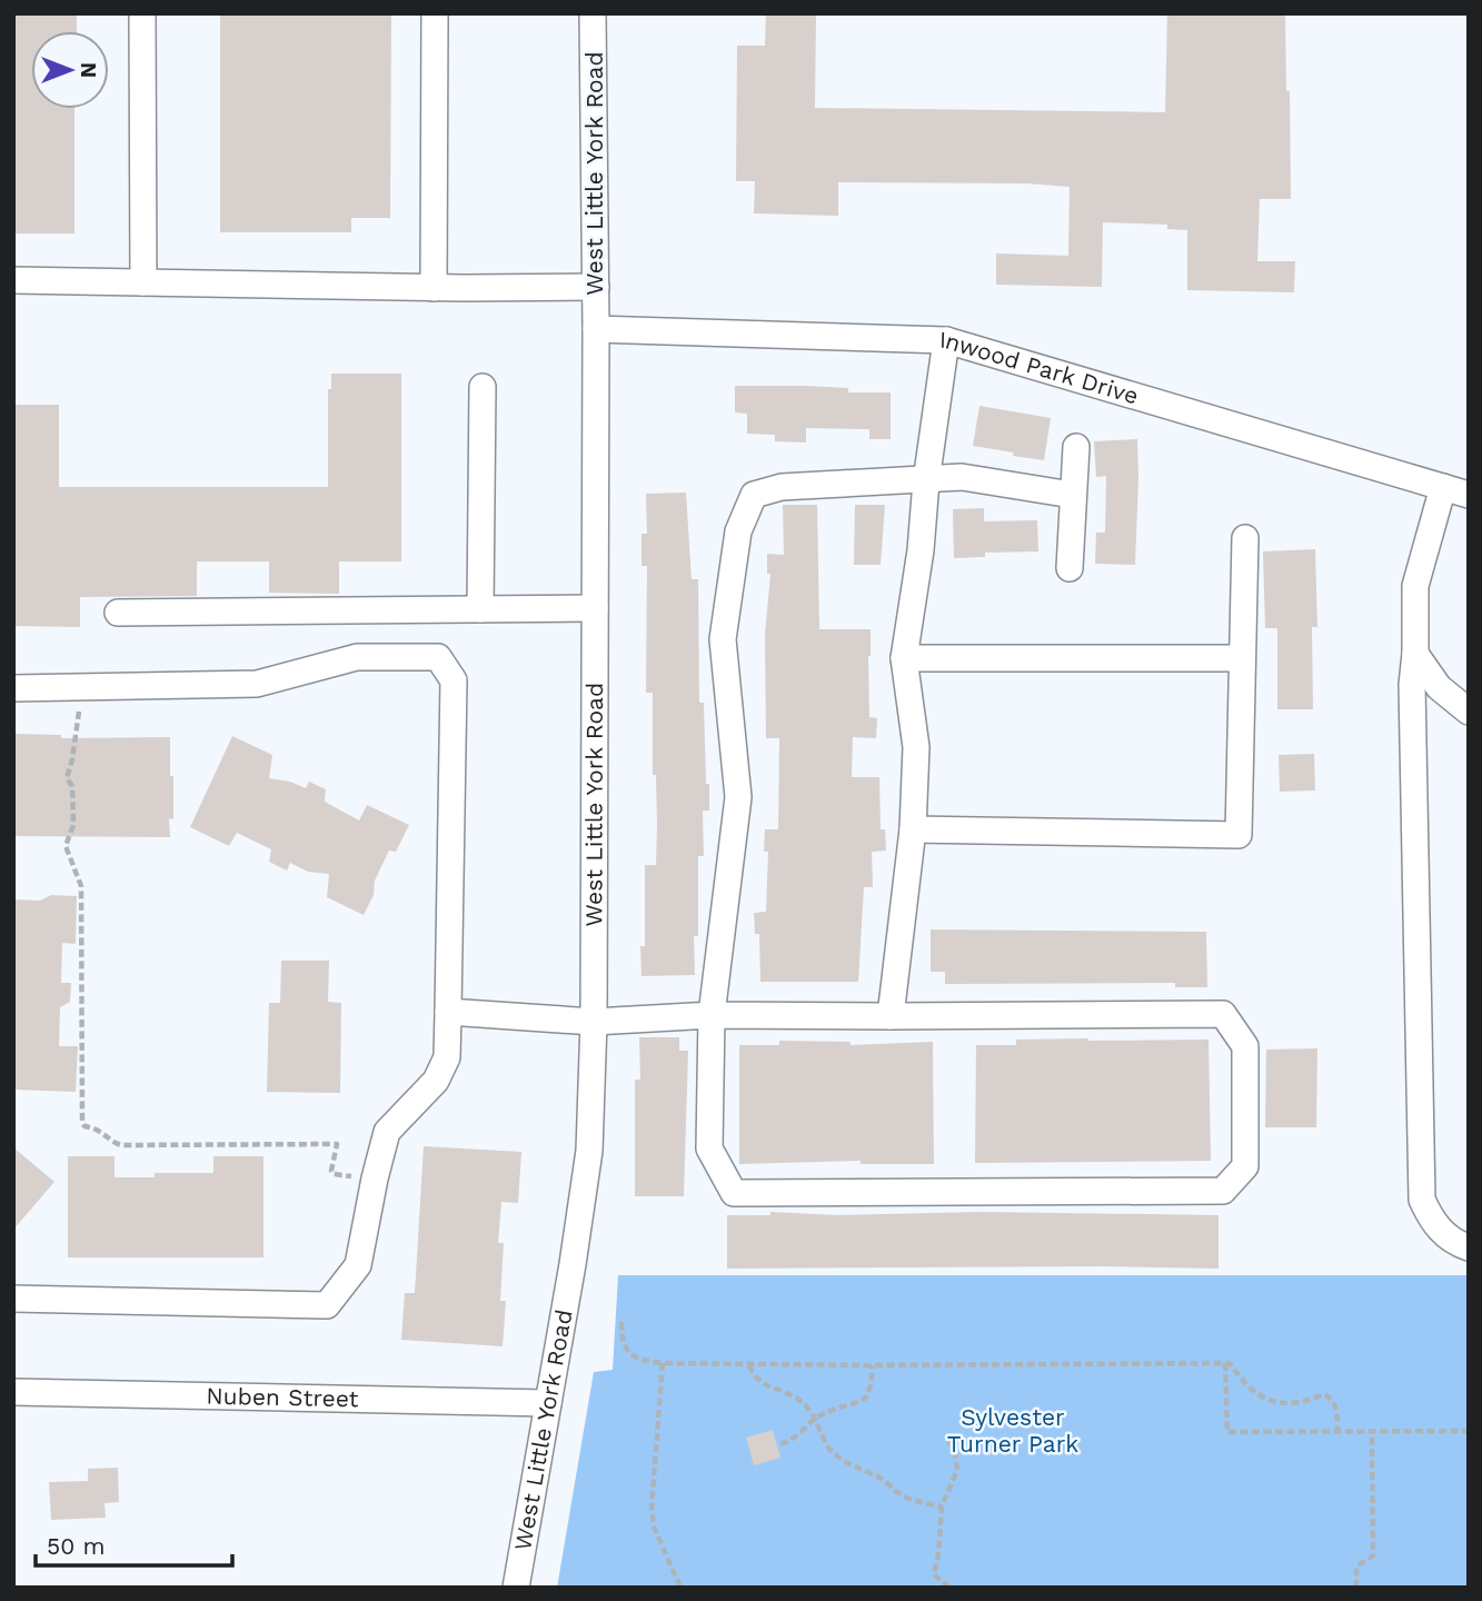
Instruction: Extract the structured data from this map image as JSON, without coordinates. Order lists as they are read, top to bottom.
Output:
{
  "streets": {
    "street": ["West Little York Road", "Inwood Park Drive", "Nuben Street"]
  },
  "crossings": [
    ["West Little York Road", "Inwood Park Drive"],
    ["West Little York Road", "Nuben Street"]
  ],
  "parks": ["Sylvester Turner Park"],
  "scale_bar": "50 m",
  "north": "right"
}
